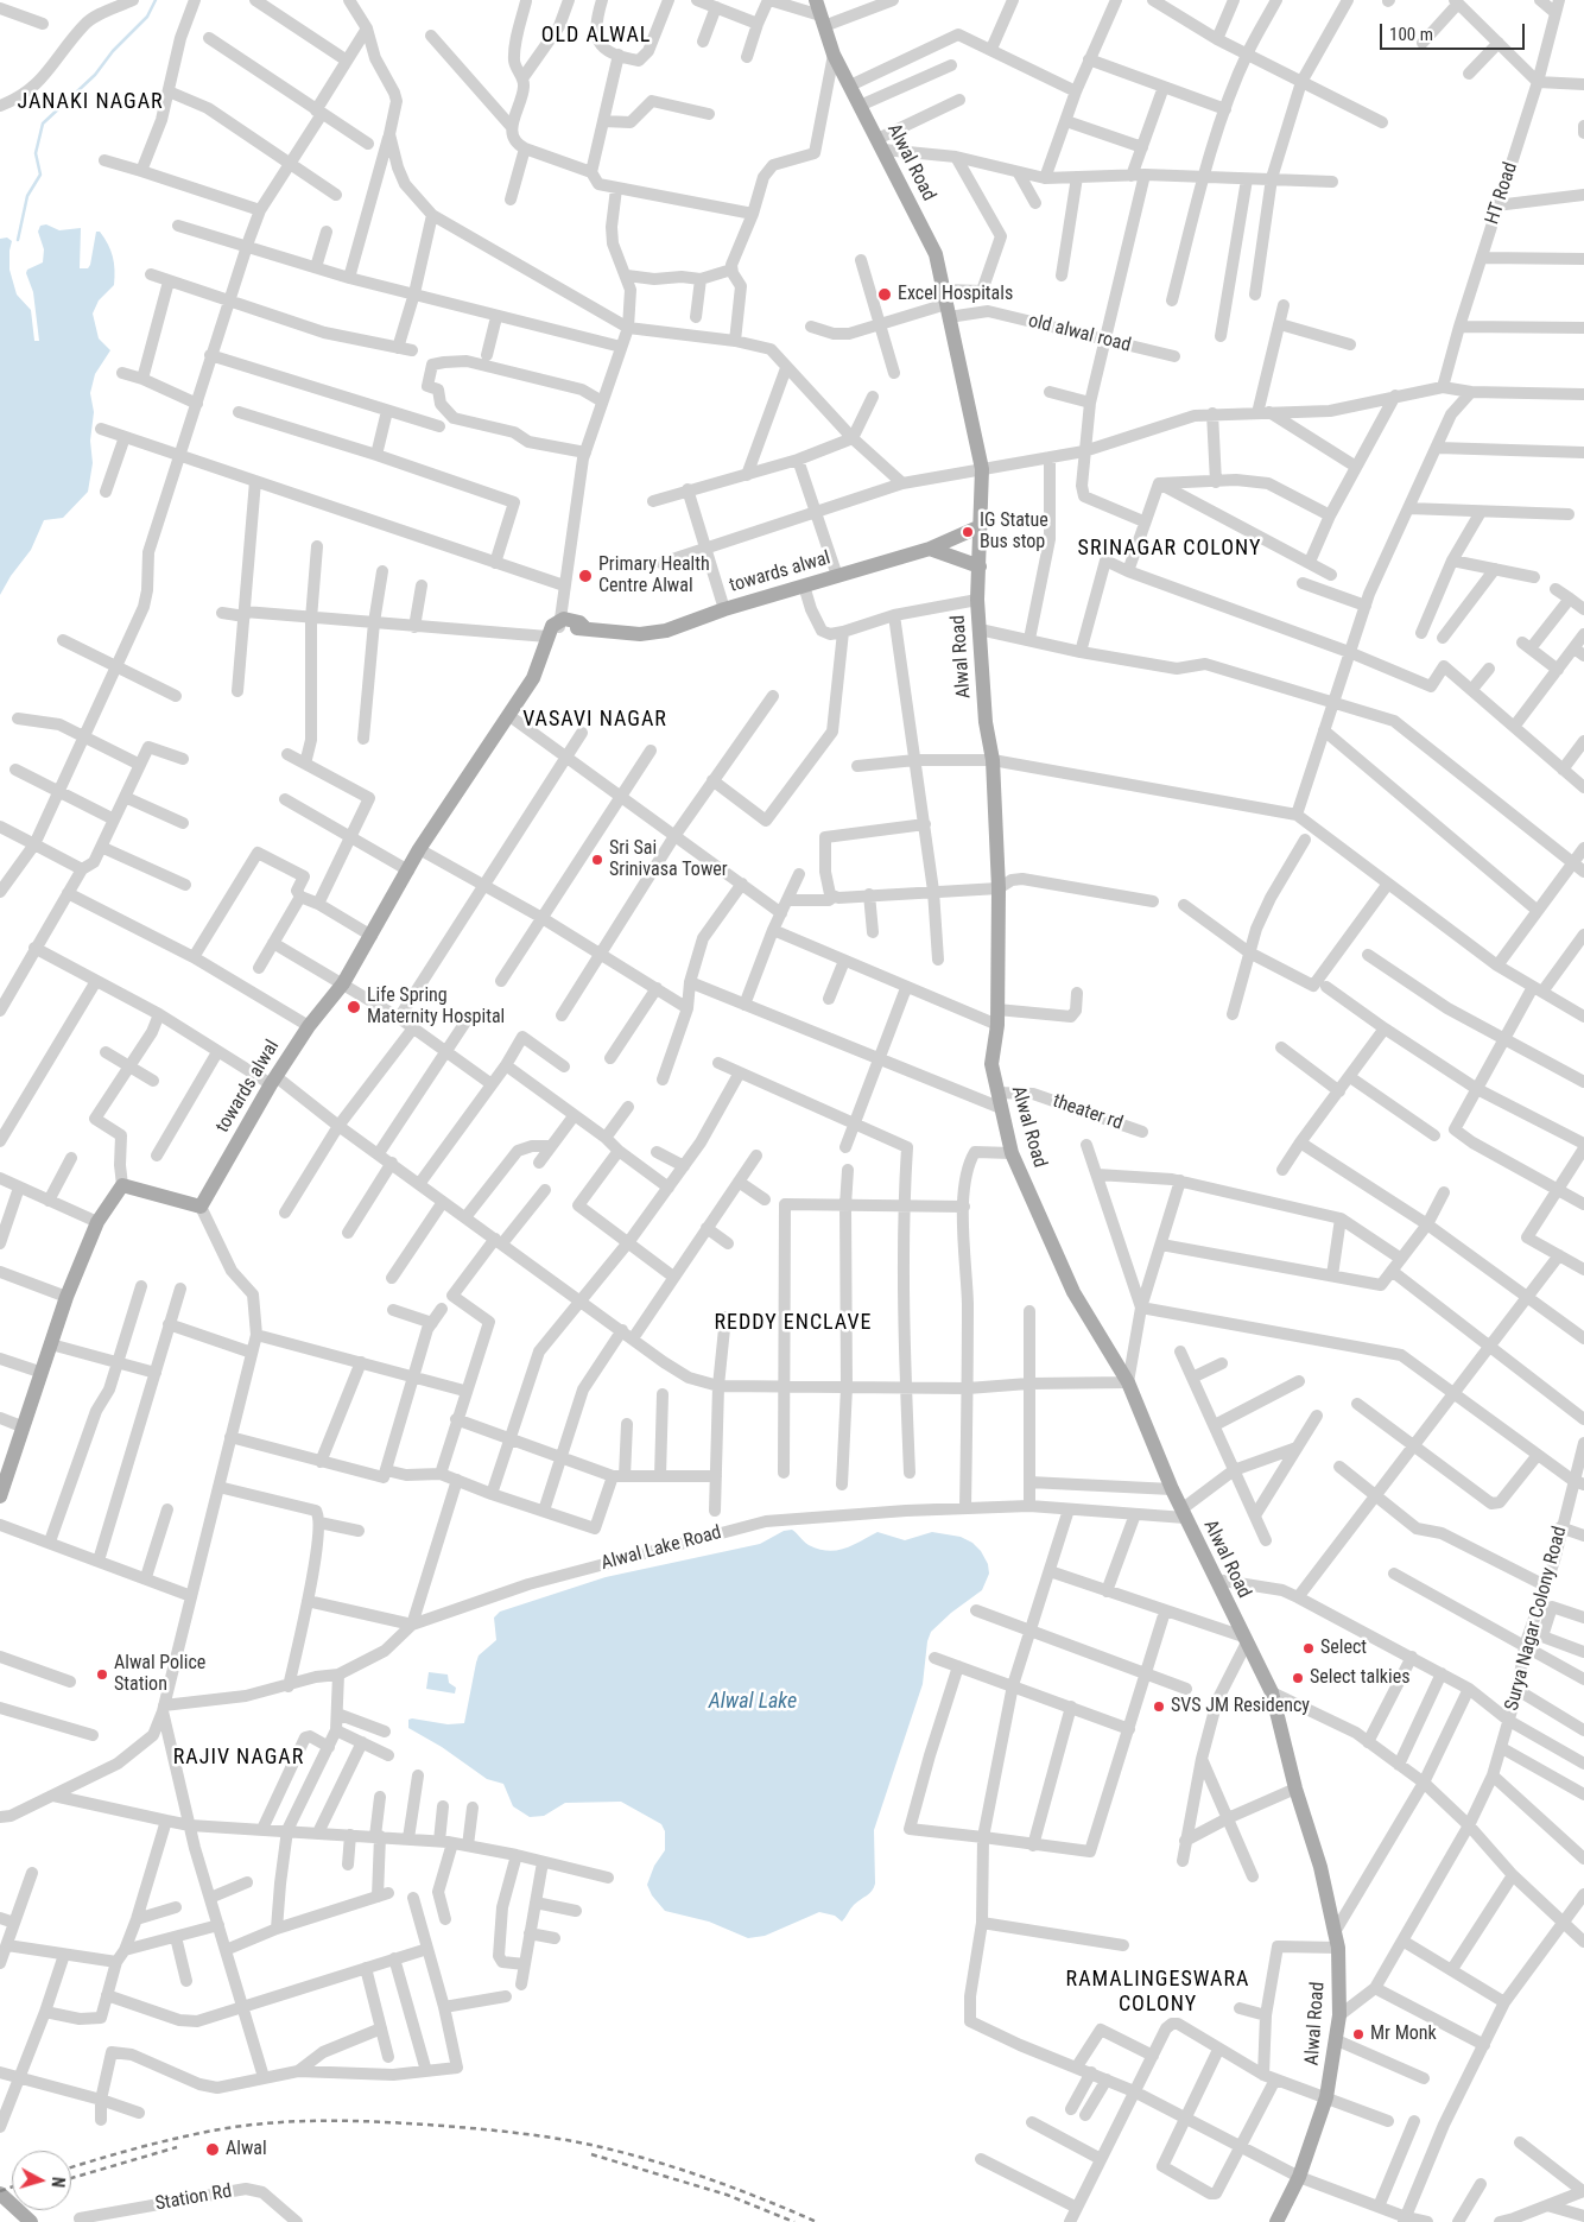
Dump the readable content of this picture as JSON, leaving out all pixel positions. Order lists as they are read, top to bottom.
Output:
{
  "streets": {
    "main road": ["Alwal Road", "towards alwal"],
    "street": [
      "HT Road",
      "old alwal road",
      "theater rd",
      "Alwal Lake Road",
      "Surya Nagar Colony Road",
      "Station Rd"
    ]
  },
  "crossings": [
    ["Alwal Road", "old alwal road"],
    ["Alwal Road", "towards alwal"],
    ["Alwal Road", "theater rd"],
    ["Alwal Road", "Alwal Lake Road"]
  ],
  "districts": [
    "OLD ALWAL",
    "JANAKI NAGAR",
    "SRINAGAR COLONY",
    "VASAVI NAGAR",
    "REDDY ENCLAVE",
    "RAJIV NAGAR",
    "RAMALINGESWARA COLONY"
  ],
  "water": ["Alwal Lake"],
  "places": [
    "Excel Hospitals",
    "IG Statue Bus stop",
    "Primary Health Centre Alwal",
    "Sri Sai Srinivasa Tower",
    "Life Spring Maternity Hospital",
    "Select",
    "Alwal Police Station",
    "Select talkies",
    "SVS JM Residency",
    "Mr Monk",
    "Alwal"
  ],
  "scale_bar": "100 m",
  "north": "right"
}
